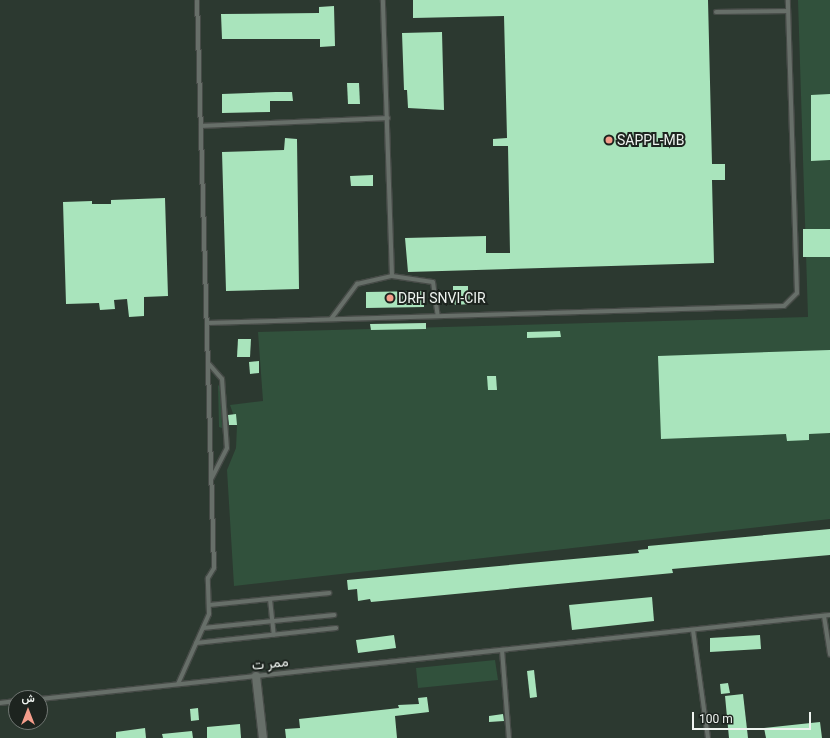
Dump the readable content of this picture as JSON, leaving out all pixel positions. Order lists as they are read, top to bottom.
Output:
{
  "streets": {
    "lane": ["ممر ت"]
  },
  "places": ["SAPPL-MB", "DRH SNVI-CIR"],
  "scale_bar": "100 m",
  "north": "top"
}
